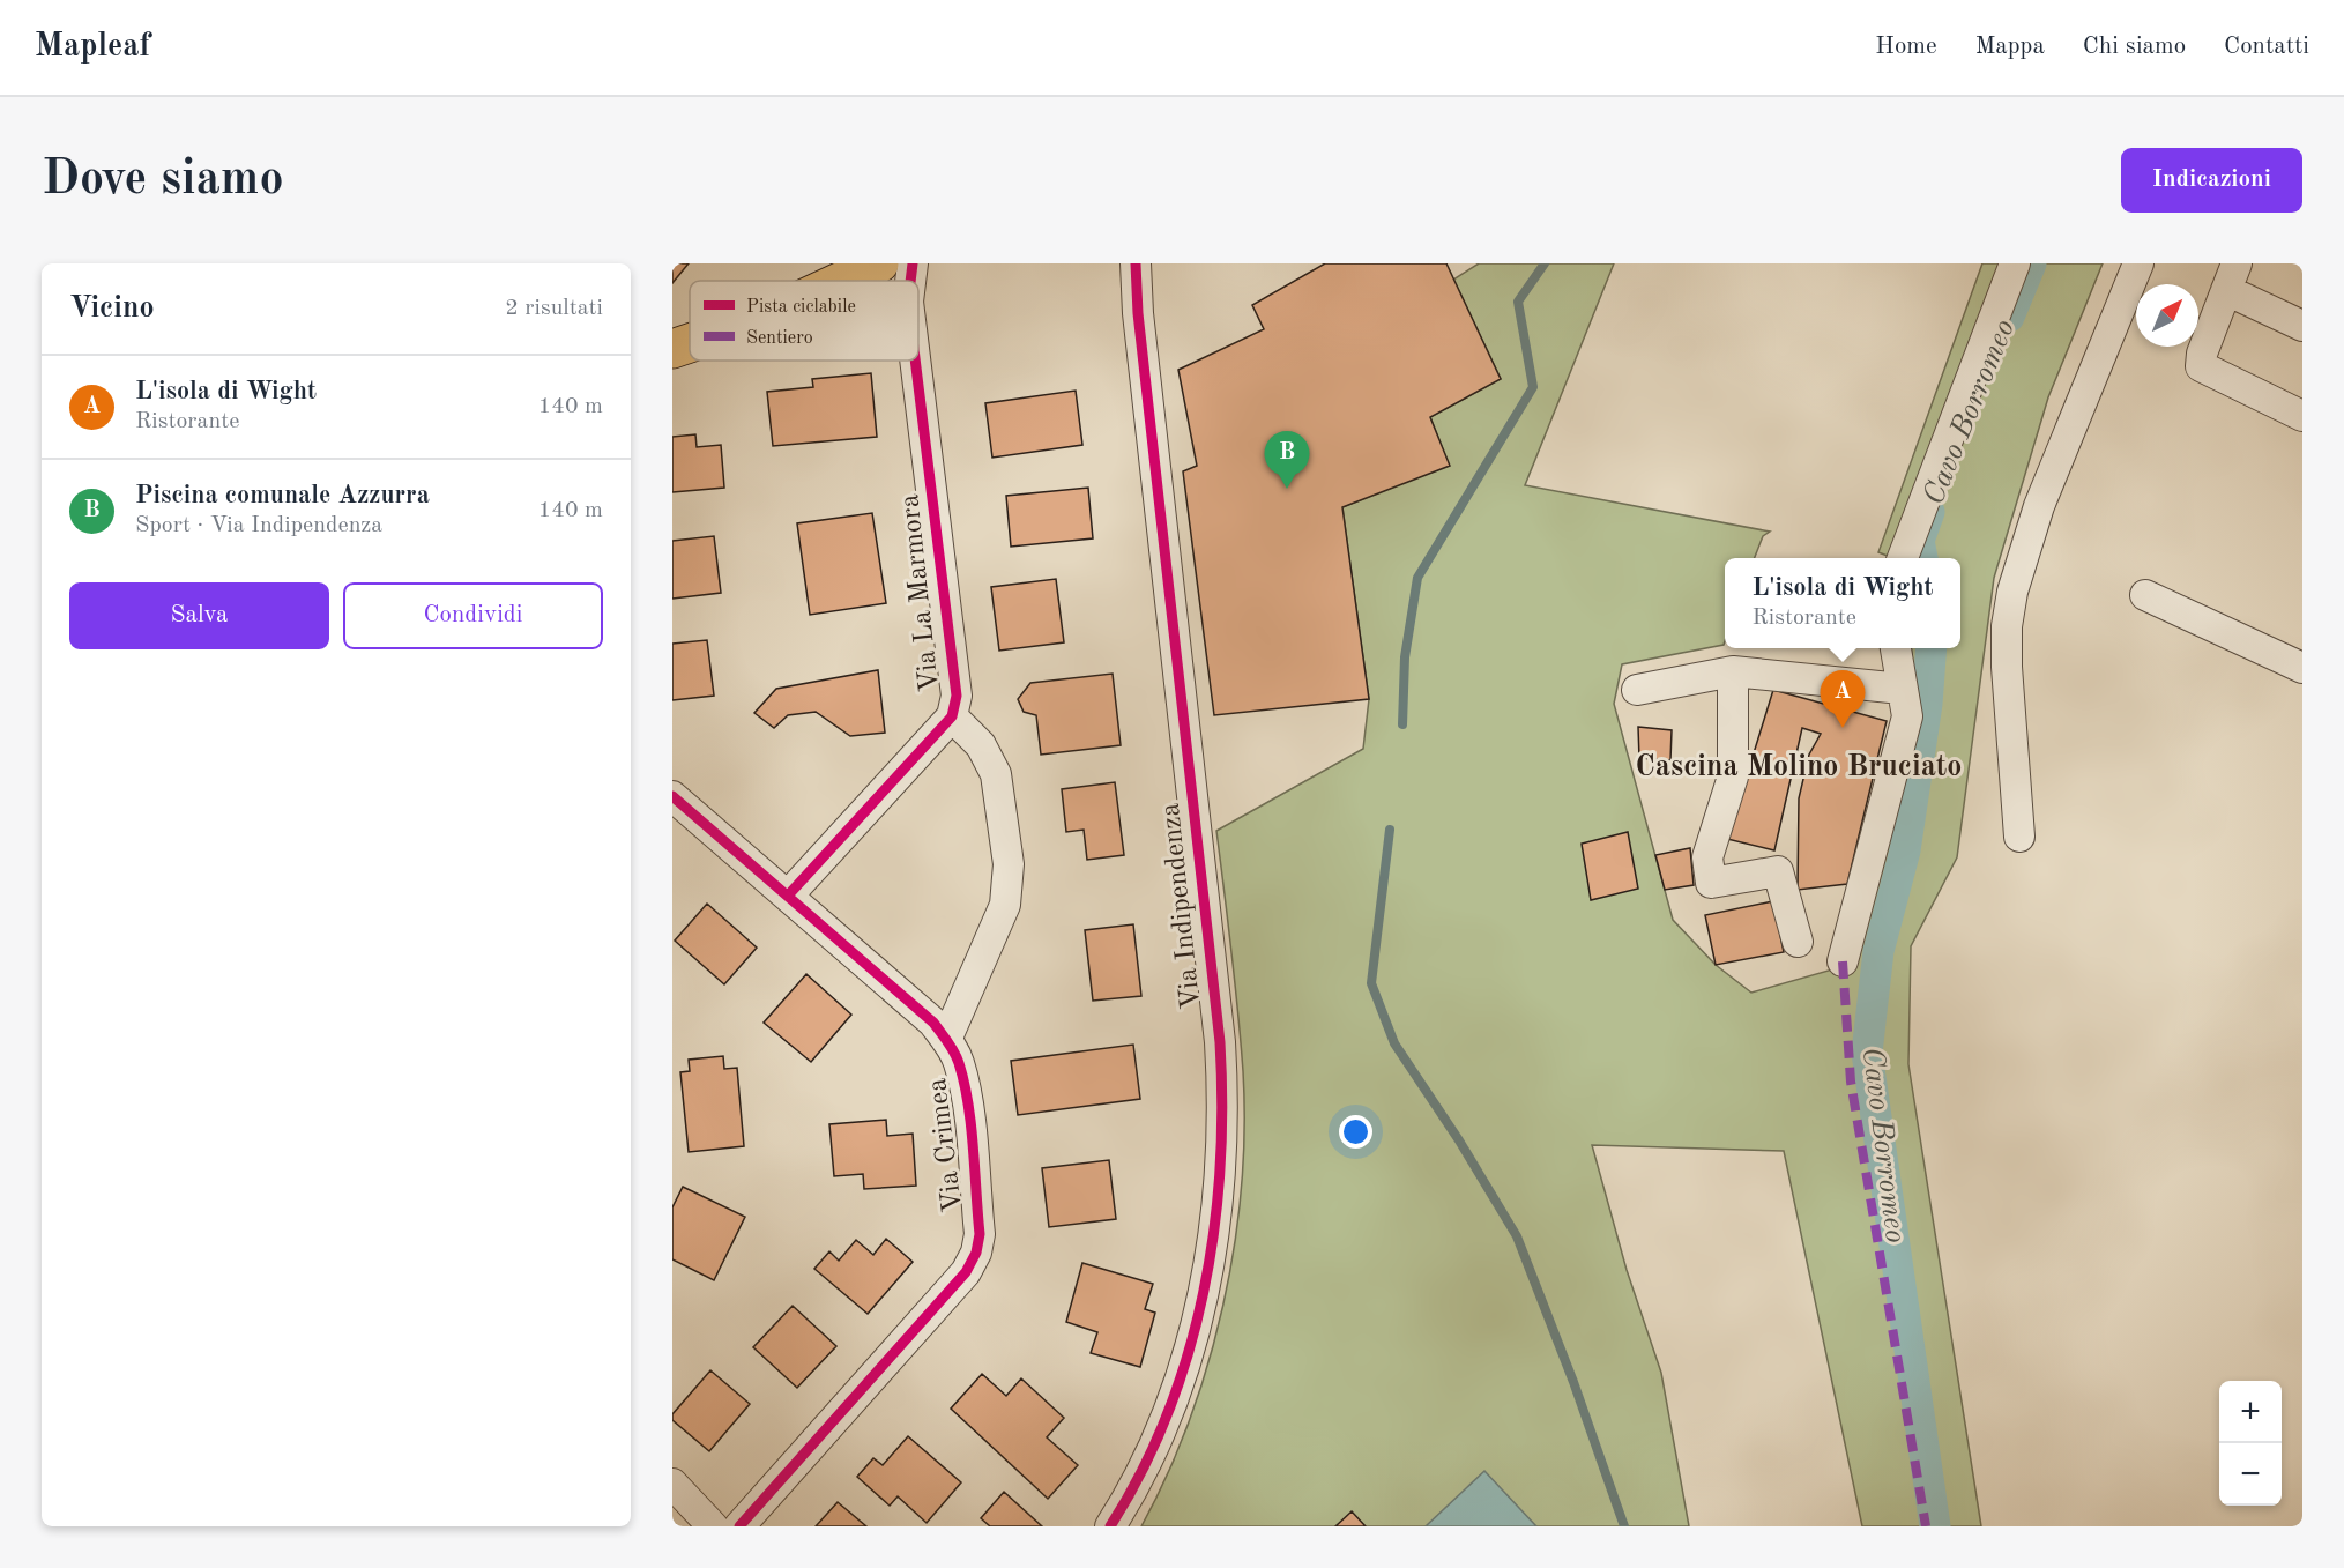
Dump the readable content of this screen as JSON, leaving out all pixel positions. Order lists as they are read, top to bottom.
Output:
{
  "streets": {
    "street": ["Via La Marmora", "Via Indipendenza", "Via Crimea"]
  },
  "crossings": [
    ["Via La Marmora", "Via Crimea"]
  ],
  "districts": ["Cascina Molino Bruciato"],
  "water": ["Cavo Borromeo"],
  "legend": ["Pista ciclabile", "Sentiero"],
  "north": "top right",
  "page": {
    "header": "Mapleaf",
    "nav": [
      "Home",
      "Mappa",
      "Chi siamo",
      "Contatti"
    ],
    "buttons": [
      "Indicazioni",
      ["Salva", "Condividi"]
    ],
    "title": "Dove siamo",
    "heading": ["Vicino", "2 risultati"],
    "list": [
      {
        "mark": "A",
        "name": "L'isola di Wight",
        "note": "Ristorante",
        "value": "140 m"
      },
      {
        "mark": "B",
        "name": "Piscina comunale Azzurra",
        "note": "Sport · Via Indipendenza",
        "value": "140 m"
      }
    ],
    "pins": ["B", "A"],
    "popup": ["L'isola di Wight", "Ristorante"],
    "map_buttons": ["+", "−"]
  }
}
